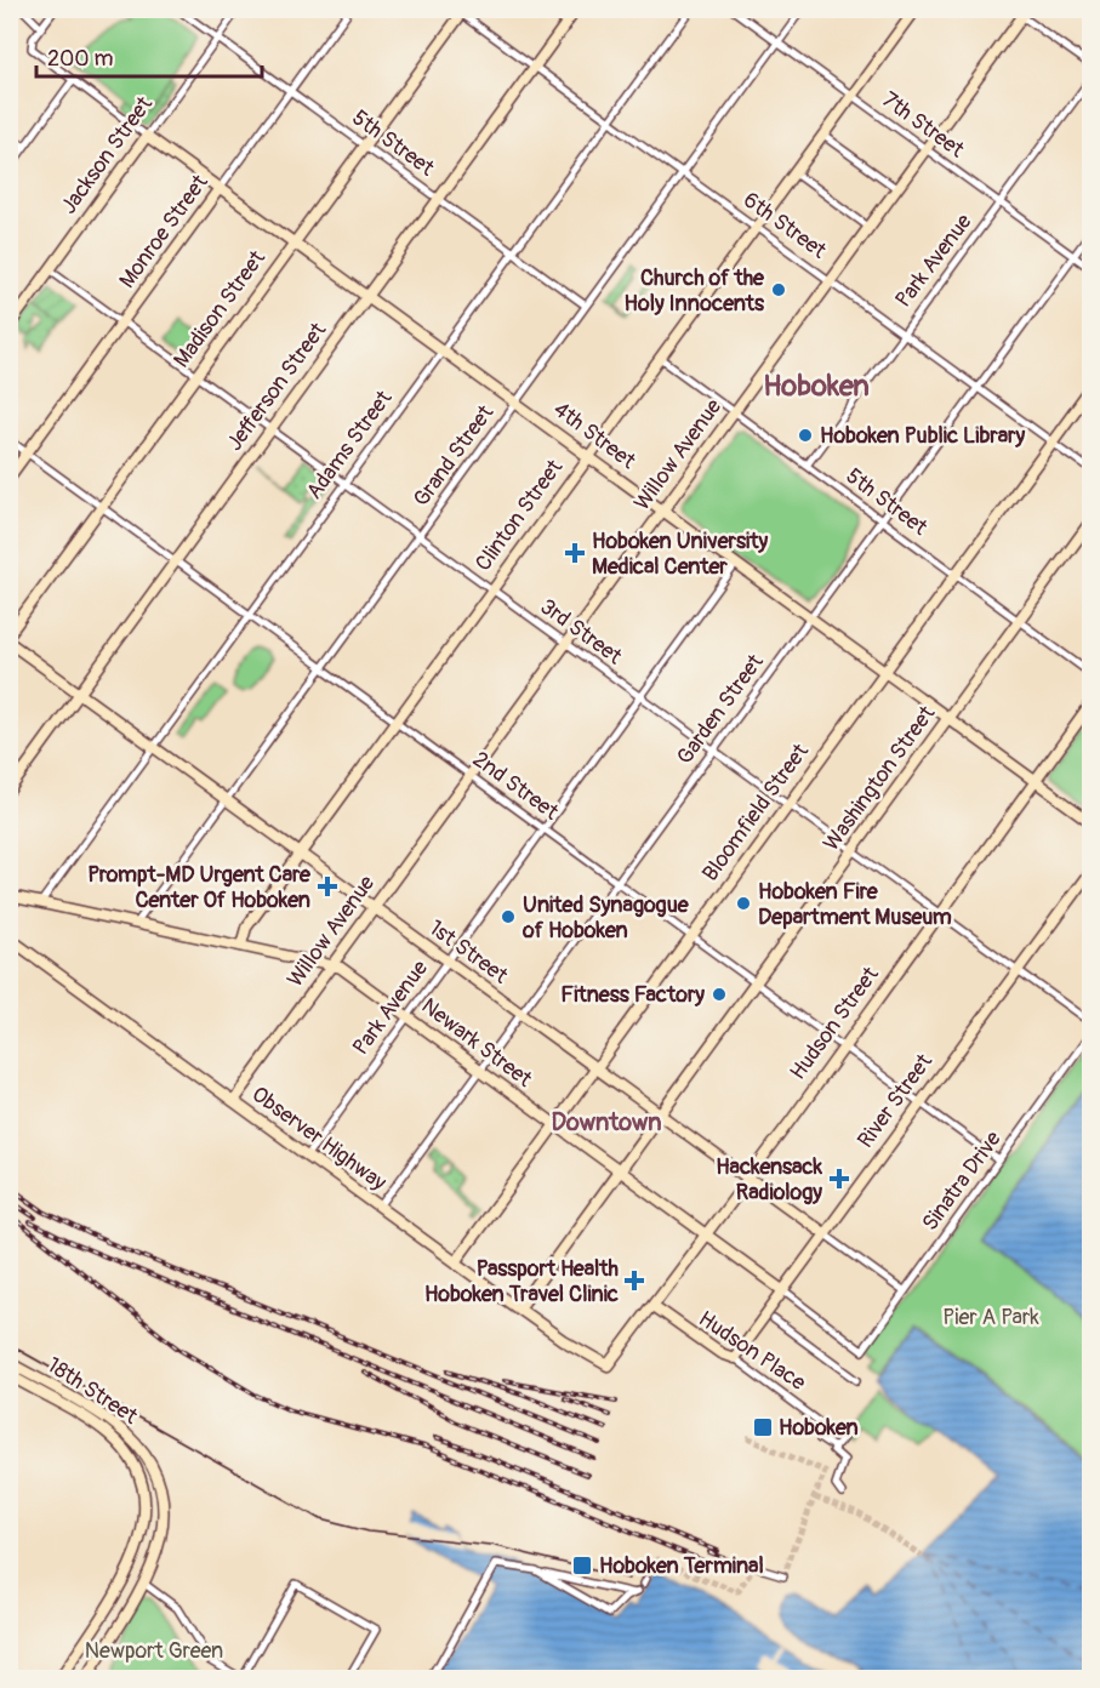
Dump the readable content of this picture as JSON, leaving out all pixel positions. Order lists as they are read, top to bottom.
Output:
{
  "streets": {
    "street": [
      "7th Street",
      "5th Street",
      "Jackson Street",
      "6th Street",
      "Monroe Street",
      "Park Avenue",
      "Madison Street",
      "Jefferson Street",
      "4th Street",
      "Adams Street",
      "Willow Avenue",
      "Grand Street",
      "Clinton Street",
      "3rd Street",
      "Garden Street",
      "Washington Street",
      "2nd Street",
      "Bloomfield Street",
      "1st Street",
      "Hudson Street",
      "Newark Street",
      "River Street",
      "Observer Highway",
      "Sinatra Drive",
      "Hudson Place",
      "18th Street"
    ]
  },
  "crossings": [
    ["7th Street", "Park Avenue"],
    ["7th Street", "Willow Avenue"],
    ["7th Street", "Grand Street"],
    ["7th Street", "Clinton Street"],
    ["7th Street", "Garden Street"],
    ["5th Street", "Jackson Street"],
    ["5th Street", "Monroe Street"],
    ["5th Street", "Park Avenue"],
    ["5th Street", "Madison Street"],
    ["5th Street", "Jefferson Street"],
    ["5th Street", "Adams Street"],
    ["5th Street", "Willow Avenue"],
    ["5th Street", "Grand Street"],
    ["5th Street", "Clinton Street"],
    ["5th Street", "Garden Street"],
    ["5th Street", "Washington Street"],
    ["5th Street", "Bloomfield Street"],
    ["Jackson Street", "4th Street"],
    ["Jackson Street", "3rd Street"],
    ["6th Street", "Park Avenue"],
    ["6th Street", "Madison Street"],
    ["6th Street", "Jefferson Street"],
    ["6th Street", "Adams Street"],
    ["6th Street", "Willow Avenue"],
    ["6th Street", "Grand Street"],
    ["6th Street", "Clinton Street"],
    ["6th Street", "Garden Street"],
    ["6th Street", "Bloomfield Street"],
    ["Monroe Street", "4th Street"],
    ["Monroe Street", "3rd Street"],
    ["Monroe Street", "2nd Street"],
    ["Park Avenue", "4th Street"],
    ["Park Avenue", "3rd Street"],
    ["Park Avenue", "2nd Street"],
    ["Park Avenue", "1st Street"],
    ["Park Avenue", "Newark Street"],
    ["Park Avenue", "Observer Highway"],
    ["Madison Street", "4th Street"],
    ["Madison Street", "3rd Street"],
    ["Madison Street", "2nd Street"],
    ["Jefferson Street", "4th Street"],
    ["Jefferson Street", "3rd Street"],
    ["Jefferson Street", "2nd Street"],
    ["Jefferson Street", "1st Street"],
    ["4th Street", "Adams Street"],
    ["4th Street", "Willow Avenue"],
    ["4th Street", "Grand Street"],
    ["4th Street", "Clinton Street"],
    ["4th Street", "Garden Street"],
    ["4th Street", "Washington Street"],
    ["4th Street", "Bloomfield Street"],
    ["4th Street", "Hudson Street"],
    ["Adams Street", "3rd Street"],
    ["Adams Street", "2nd Street"],
    ["Adams Street", "1st Street"],
    ["Adams Street", "Newark Street"],
    ["Willow Avenue", "3rd Street"],
    ["Willow Avenue", "2nd Street"],
    ["Willow Avenue", "1st Street"],
    ["Willow Avenue", "Newark Street"],
    ["Willow Avenue", "Observer Highway"],
    ["Grand Street", "3rd Street"],
    ["Grand Street", "2nd Street"],
    ["Grand Street", "1st Street"],
    ["Grand Street", "Newark Street"],
    ["Clinton Street", "3rd Street"],
    ["Clinton Street", "2nd Street"],
    ["Clinton Street", "1st Street"],
    ["Clinton Street", "Newark Street"],
    ["3rd Street", "Garden Street"],
    ["3rd Street", "Washington Street"],
    ["3rd Street", "Bloomfield Street"],
    ["3rd Street", "Hudson Street"],
    ["3rd Street", "River Street"],
    ["Garden Street", "2nd Street"],
    ["Garden Street", "1st Street"],
    ["Garden Street", "Newark Street"],
    ["Garden Street", "Observer Highway"],
    ["Washington Street", "2nd Street"],
    ["Washington Street", "1st Street"],
    ["Washington Street", "Newark Street"],
    ["Washington Street", "Observer Highway"],
    ["2nd Street", "Bloomfield Street"],
    ["2nd Street", "Hudson Street"],
    ["2nd Street", "River Street"],
    ["2nd Street", "Sinatra Drive"],
    ["Bloomfield Street", "1st Street"],
    ["Bloomfield Street", "Newark Street"],
    ["Bloomfield Street", "Observer Highway"],
    ["1st Street", "Hudson Street"],
    ["1st Street", "River Street"],
    ["1st Street", "Sinatra Drive"],
    ["Hudson Street", "Newark Street"],
    ["Hudson Street", "Observer Highway"],
    ["Hudson Street", "Hudson Place"],
    ["Newark Street", "River Street"],
    ["Newark Street", "Sinatra Drive"],
    ["River Street", "Hudson Place"]
  ],
  "districts": ["Hoboken", "Downtown"],
  "parks": ["Pier A Park", "Newport Green"],
  "places": {
    "other": [
      "Church of the Holy Innocents",
      "Hoboken Public Library",
      "Hoboken Fire Department Museum",
      "United Synagogue of Hoboken",
      "Fitness Factory"
    ],
    "health": [
      "Hoboken University Medical Center",
      "Prompt-MD Urgent Care Center Of Hoboken",
      "Hackensack Radiology",
      "Passport Health Hoboken Travel Clinic"
    ],
    "transit": ["Hoboken", "Hoboken Terminal"]
  },
  "scale_bar": "200 m"
}
